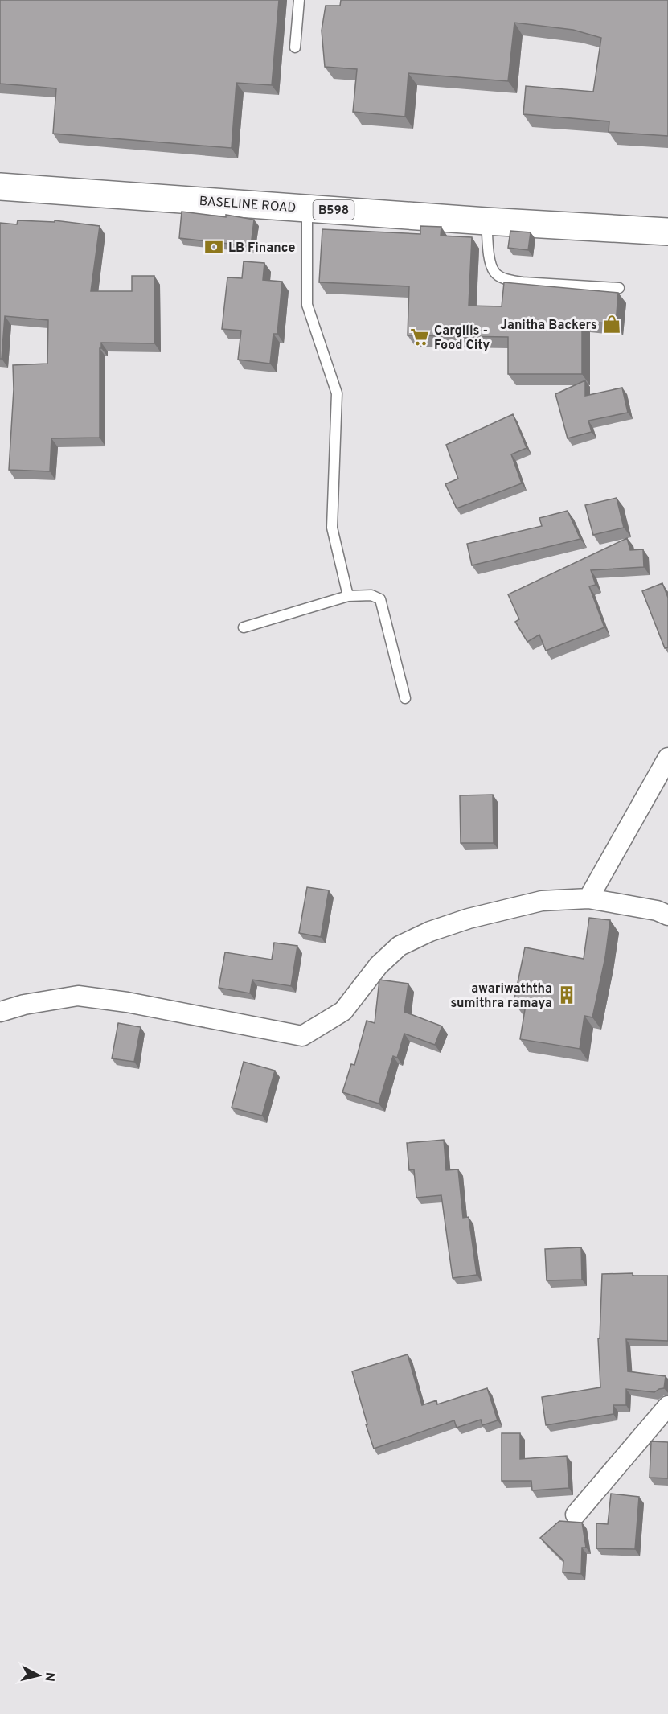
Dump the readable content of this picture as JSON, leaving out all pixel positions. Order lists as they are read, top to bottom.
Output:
{
  "streets": {
    "main road": ["BASELINE ROAD", "B598"]
  },
  "places": {
    "bank": ["LB Finance"],
    "shop": ["Janitha Backers"],
    "supermarket": ["Cargills - Food City"],
    "building": ["awariwaththa sumithra ramaya"]
  },
  "north": "right"
}
